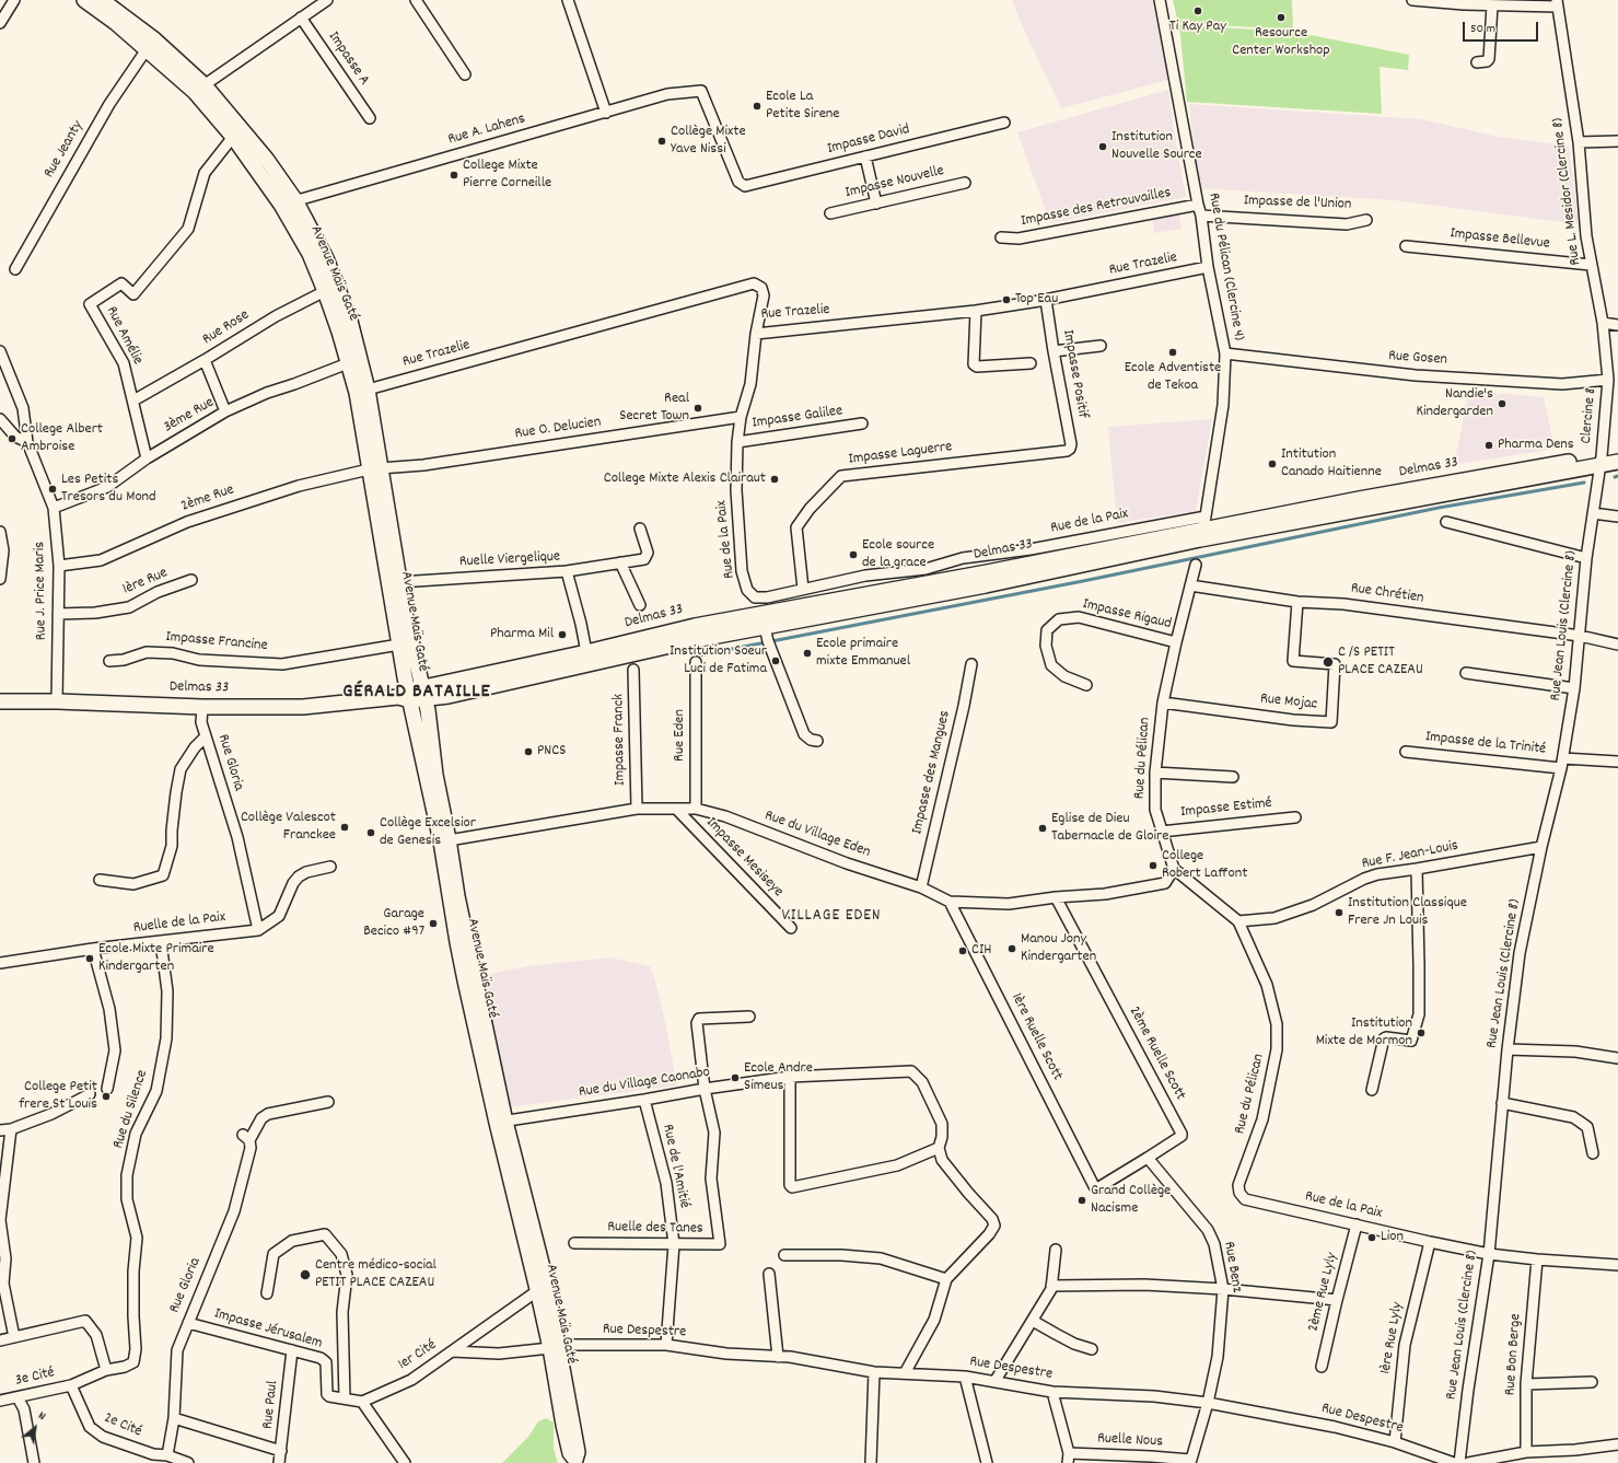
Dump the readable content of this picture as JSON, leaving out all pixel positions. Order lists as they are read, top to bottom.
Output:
{
  "streets": {
    "main road": ["Avenue Maïs Gaté", "Delmas 33"],
    "street": [
      "Impasse A",
      "Rue A. Lahens",
      "Impasse David",
      "Rue Jeanty",
      "Impasse Nouvelle",
      "Rue L. Mesidor (Clercine 8)",
      "Impasse de l'Union",
      "Impasse des Retrouvailles",
      "Impasse Bellevue",
      "Rue Trazelie",
      "Rue du Pélican (Clercine 4)",
      "Rue Rose",
      "Rue Amélie",
      "Rue Gosen",
      "Impasse Positif",
      "3ème Rue",
      "Clercine 8",
      "Impasse Galilee",
      "Rue O. Delucien",
      "Impasse Laguerre",
      "2ème Rue",
      "Rue de la Paix",
      "Ruelle Viergelique",
      "1ère Rue",
      "Rue J. Price Maris",
      "Rue Chrétien",
      "Impasse Rigaud",
      "Rue Jean Louis (Clercine 8)",
      "Impasse Francine",
      "Rue Mojac",
      "Rue Eden",
      "Impasse Franck",
      "Impasse de la Trinité",
      "Rue du Pélican",
      "Rue Gloria",
      "Impasse des Mangues",
      "Impasse Estimé",
      "Rue du Village Eden",
      "Rue F. Jean-Louis",
      "Impasse Mesiseye",
      "Ruelle de la Paix",
      "1ère Ruelle Scott",
      "2ème Ruelle Scott",
      "Rue du Village Caonabo",
      "Rue du Silence",
      "Rue de l'Amitié",
      "Ruelle des Tanes",
      "Rue Benz",
      "2ème Rue Lyly",
      "Impasse Jérusalem",
      "Rue Despestre",
      "1ère Rue Lyly",
      "Rue Bon Berge",
      "1er Cité",
      "3e Cité",
      "Rue Paul",
      "2e Cité",
      "Ruelle Nous"
    ]
  },
  "crossings": [
    ["Rue A. Lahens", "Impasse David"],
    ["Rue A. Lahens", "Avenue Maïs Gaté"],
    ["Rue Jeanty", "Avenue Maïs Gaté"],
    ["Rue L. Mesidor (Clercine 8)", "Impasse Bellevue"],
    ["Rue L. Mesidor (Clercine 8)", "Rue Gosen"],
    ["Rue L. Mesidor (Clercine 8)", "Clercine 8"],
    ["Impasse de l'Union", "Rue du Pélican (Clercine 4)"],
    ["Impasse des Retrouvailles", "Rue du Pélican (Clercine 4)"],
    ["Rue Trazelie", "Rue du Pélican (Clercine 4)"],
    ["Rue Trazelie", "Avenue Maïs Gaté"],
    ["Rue Trazelie", "Impasse Positif"],
    ["Rue Trazelie", "Rue de la Paix"],
    ["Rue du Pélican (Clercine 4)", "Rue Gosen"],
    ["Rue du Pélican (Clercine 4)", "Delmas 33"],
    ["Rue du Pélican (Clercine 4)", "Rue de la Paix"],
    ["Avenue Maïs Gaté", "Rue Rose"],
    ["Avenue Maïs Gaté", "Rue Amélie"],
    ["Avenue Maïs Gaté", "3ème Rue"],
    ["Avenue Maïs Gaté", "Rue O. Delucien"],
    ["Avenue Maïs Gaté", "Delmas 33"],
    ["Avenue Maïs Gaté", "2ème Rue"],
    ["Avenue Maïs Gaté", "Ruelle Viergelique"],
    ["Avenue Maïs Gaté", "Impasse Francine"],
    ["Avenue Maïs Gaté", "Rue du Village Eden"],
    ["Avenue Maïs Gaté", "Rue du Village Caonabo"],
    ["Avenue Maïs Gaté", "Rue Despestre"],
    ["Avenue Maïs Gaté", "1er Cité"],
    ["Rue Rose", "Rue Amélie"],
    ["Rue Amélie", "3ème Rue"],
    ["Rue Gosen", "Clercine 8"],
    ["Impasse Positif", "Impasse Laguerre"],
    ["3ème Rue", "Rue J. Price Maris"],
    ["Clercine 8", "Delmas 33"],
    ["Clercine 8", "Rue Jean Louis (Clercine 8)"],
    ["Impasse Galilee", "Rue de la Paix"],
    ["Rue O. Delucien", "2ème Rue"],
    ["Rue O. Delucien", "Rue de la Paix"],
    ["Impasse Laguerre", "Rue de la Paix"],
    ["Delmas 33", "Rue de la Paix"],
    ["Delmas 33", "Ruelle Viergelique"],
    ["Delmas 33", "Rue J. Price Maris"],
    ["Delmas 33", "Rue Jean Louis (Clercine 8)"],
    ["Delmas 33", "Rue Gloria"],
    ["2ème Rue", "Rue J. Price Maris"],
    ["Rue de la Paix", "Rue Jean Louis (Clercine 8)"],
    ["Rue de la Paix", "Rue du Pélican"],
    ["Rue de la Paix", "2ème Rue Lyly"],
    ["Rue de la Paix", "1ère Rue Lyly"],
    ["Rue de la Paix", "Rue Bon Berge"],
    ["1ère Rue", "Rue J. Price Maris"],
    ["Rue Chrétien", "Rue Jean Louis (Clercine 8)"],
    ["Rue Chrétien", "Rue Mojac"],
    ["Rue Chrétien", "Rue du Pélican"],
    ["Impasse Rigaud", "Rue du Pélican"],
    ["Rue Jean Louis (Clercine 8)", "Impasse de la Trinité"],
    ["Rue Jean Louis (Clercine 8)", "Rue F. Jean-Louis"],
    ["Rue Mojac", "Rue du Pélican"],
    ["Rue Eden", "Rue du Village Eden"],
    ["Impasse Franck", "Rue du Village Eden"],
    ["Rue du Pélican", "Impasse Estimé"],
    ["Rue du Pélican", "Rue du Village Eden"],
    ["Rue du Pélican", "Rue F. Jean-Louis"],
    ["Rue Gloria", "Ruelle de la Paix"],
    ["Rue Gloria", "Impasse Jérusalem"],
    ["Rue Gloria", "2e Cité"],
    ["Impasse des Mangues", "Rue du Village Eden"],
    ["Rue du Village Eden", "Impasse Mesiseye"],
    ["Rue du Village Eden", "1ère Ruelle Scott"],
    ["Rue du Village Eden", "2ème Ruelle Scott"],
    ["Ruelle de la Paix", "Rue du Silence"],
    ["1ère Ruelle Scott", "2ème Ruelle Scott"],
    ["2ème Ruelle Scott", "Rue Benz"],
    ["Rue du Village Caonabo", "Rue de l'Amitié"],
    ["Rue du Village Caonabo", "Ruelle des Tanes"],
    ["Rue du Silence", "3e Cité"],
    ["Rue de l'Amitié", "Ruelle des Tanes"],
    ["Rue de l'Amitié", "Rue Despestre"],
    ["Rue Benz", "Rue Despestre"],
    ["Rue Benz", "Ruelle Nous"],
    ["Impasse Jérusalem", "1er Cité"],
    ["Impasse Jérusalem", "Rue Paul"],
    ["Rue Despestre", "1ère Rue Lyly"],
    ["Rue Despestre", "1er Cité"],
    ["3e Cité", "2e Cité"]
  ],
  "districts": ["GÉRALD BATAILLE", "VILLAGE EDEN"],
  "places": [
    "Ti Kay Pay",
    "Resource Center Workshop",
    "Ecole La Petite Sirene",
    "Collège Mixte Yave Nissi",
    "Institution Nouvelle Source",
    "College Mixte Pierre Corneille",
    "Top Eau",
    "Ecole Adventiste de Tekoa",
    "Nandie's Kindergarden",
    "Real Secret Town",
    "College Albert Ambroise",
    "Pharma Dens",
    "Intitution Canado Haitienne",
    "College Mixte Alexis Clairaut",
    "Les Petits Tresors du Mond",
    "Ecole source de la grace",
    "Pharma Mil",
    "Ecole primaire mixte Emmanuel",
    "Institution Soeur Luci de Fatima",
    "C /S PETIT PLACE CAZEAU",
    "PNCS",
    "Collège Valescot Franckee",
    "Eglise de Dieu Tabernacle de Gloire",
    "Collège Excelsior de Genesis",
    "College Robert Laffont",
    "Institution Classique Frere Jn Louis",
    "Garage Becico #97",
    "Manou Jony Kindergarten",
    "CIH",
    "Ecole Mixte Primaire Kindergarten",
    "Institution Mixte de Mormon",
    "Ecole Andre Simeus",
    "College Petit frere St Louis",
    "Grand Collège Nacisme",
    "Lion",
    "Centre médico-social PETIT PLACE CAZEAU"
  ],
  "scale_bar": "50 m",
  "north": "top right"
}
